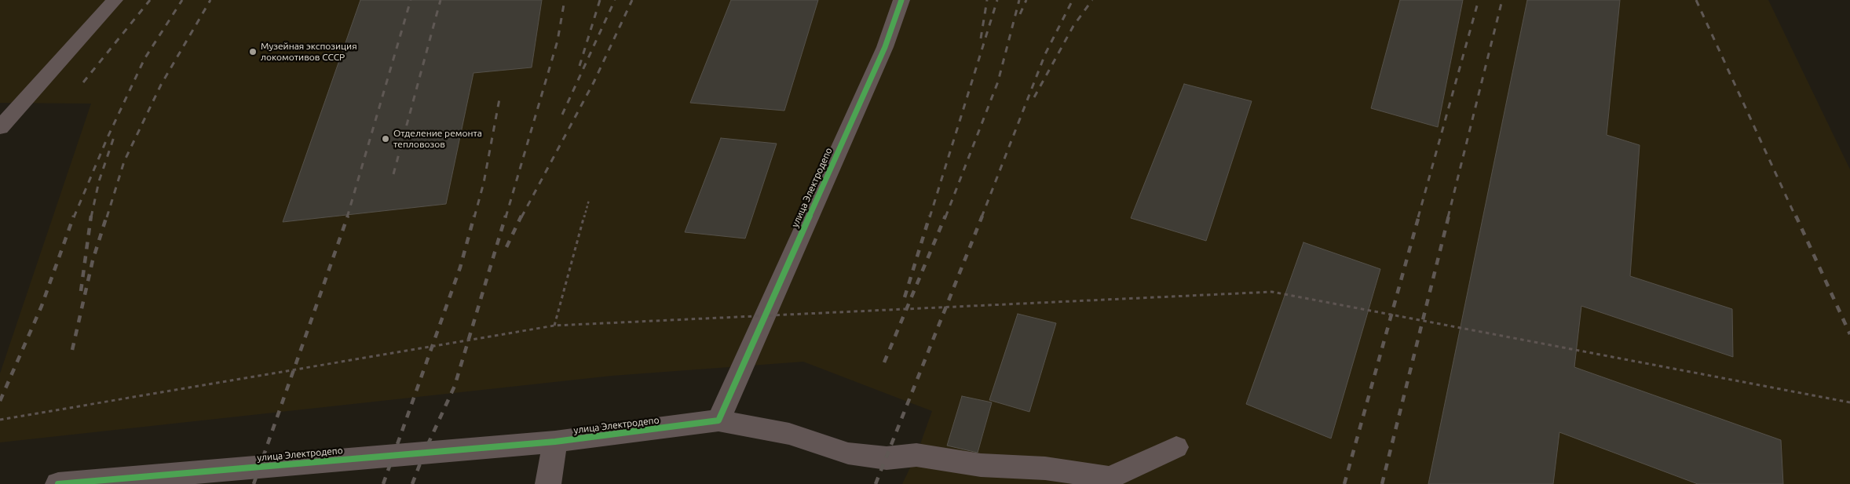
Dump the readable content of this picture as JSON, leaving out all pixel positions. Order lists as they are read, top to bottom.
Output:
{
  "streets": {
    "street": ["улица Электродепо"]
  },
  "places": ["Музейная экспозиция локомотивов СССР", "Отделение ремонта тепловозов"]
}
